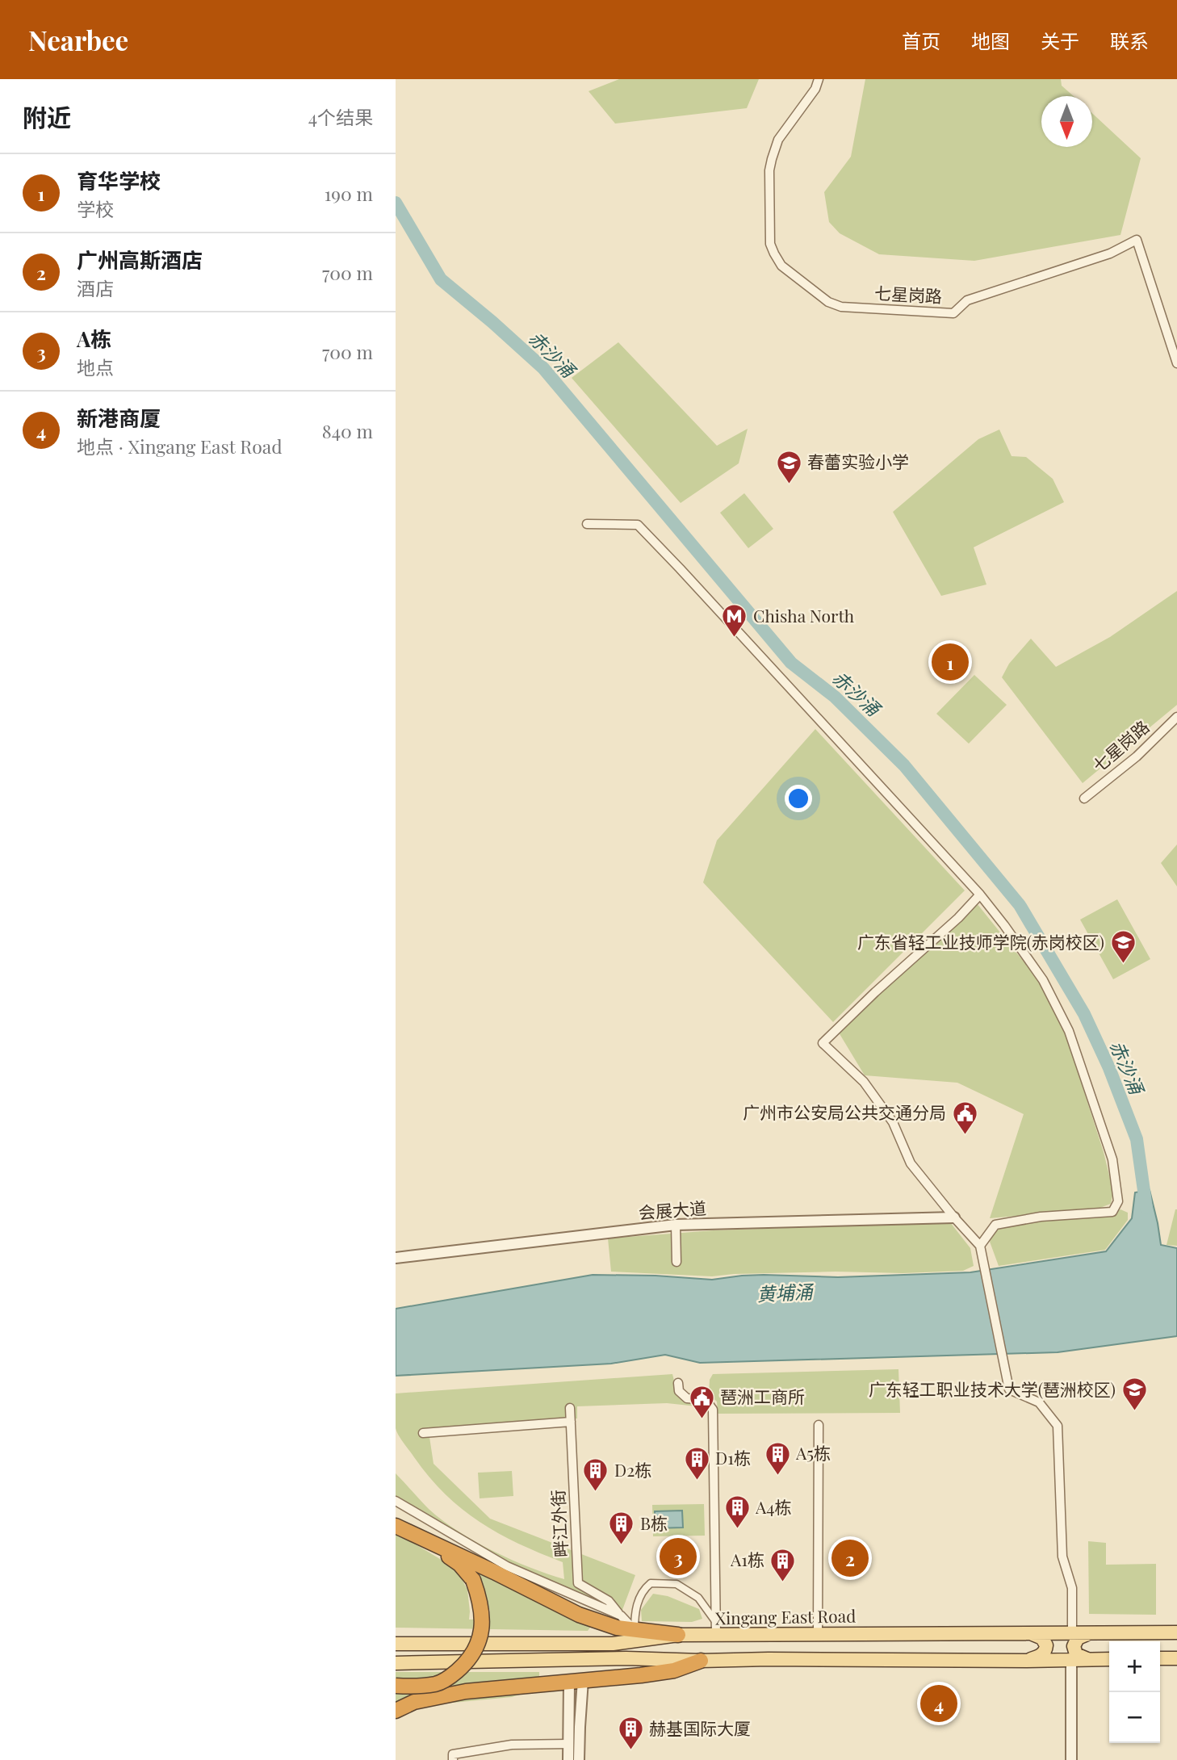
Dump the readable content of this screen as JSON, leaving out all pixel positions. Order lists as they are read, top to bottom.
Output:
{
  "streets": {
    "main road": ["Xingang East Road"],
    "street": ["七星岗路", "会展大道", "畔江外街"]
  },
  "water": ["赤沙涌", "黄埔涌"],
  "places": {
    "school or university": ["春蕾实验小学", "广东省轻工业技师学院(赤岗校区)", "广东轻工职业技术大学(琶洲校区)"],
    "metro station": ["Chisha North"],
    "public building": ["广州市公安局公共交通分局", "琶洲工商所"],
    "building": [
      "A5栋",
      "D1栋",
      "D2栋",
      "A4栋",
      "B栋",
      "A1栋",
      "赫基国际大厦"
    ]
  },
  "north": "bottom",
  "page": {
    "header": "Nearbee",
    "nav": [
      "首页",
      "地图",
      "关于",
      "联系"
    ],
    "heading": ["附近", "4个结果"],
    "list": [
      {
        "mark": "1",
        "name": "育华学校",
        "note": "学校",
        "value": "190 m"
      },
      {
        "mark": "2",
        "name": "广州高斯酒店",
        "note": "酒店",
        "value": "700 m"
      },
      {
        "mark": "3",
        "name": "A栋",
        "note": "地点",
        "value": "700 m"
      },
      {
        "mark": "4",
        "name": "新港商厦",
        "note": "地点 · Xingang East Road",
        "value": "840 m"
      }
    ],
    "pins": [
      "1",
      "3",
      "2",
      "4"
    ],
    "map_buttons": ["+", "−"]
  }
}
